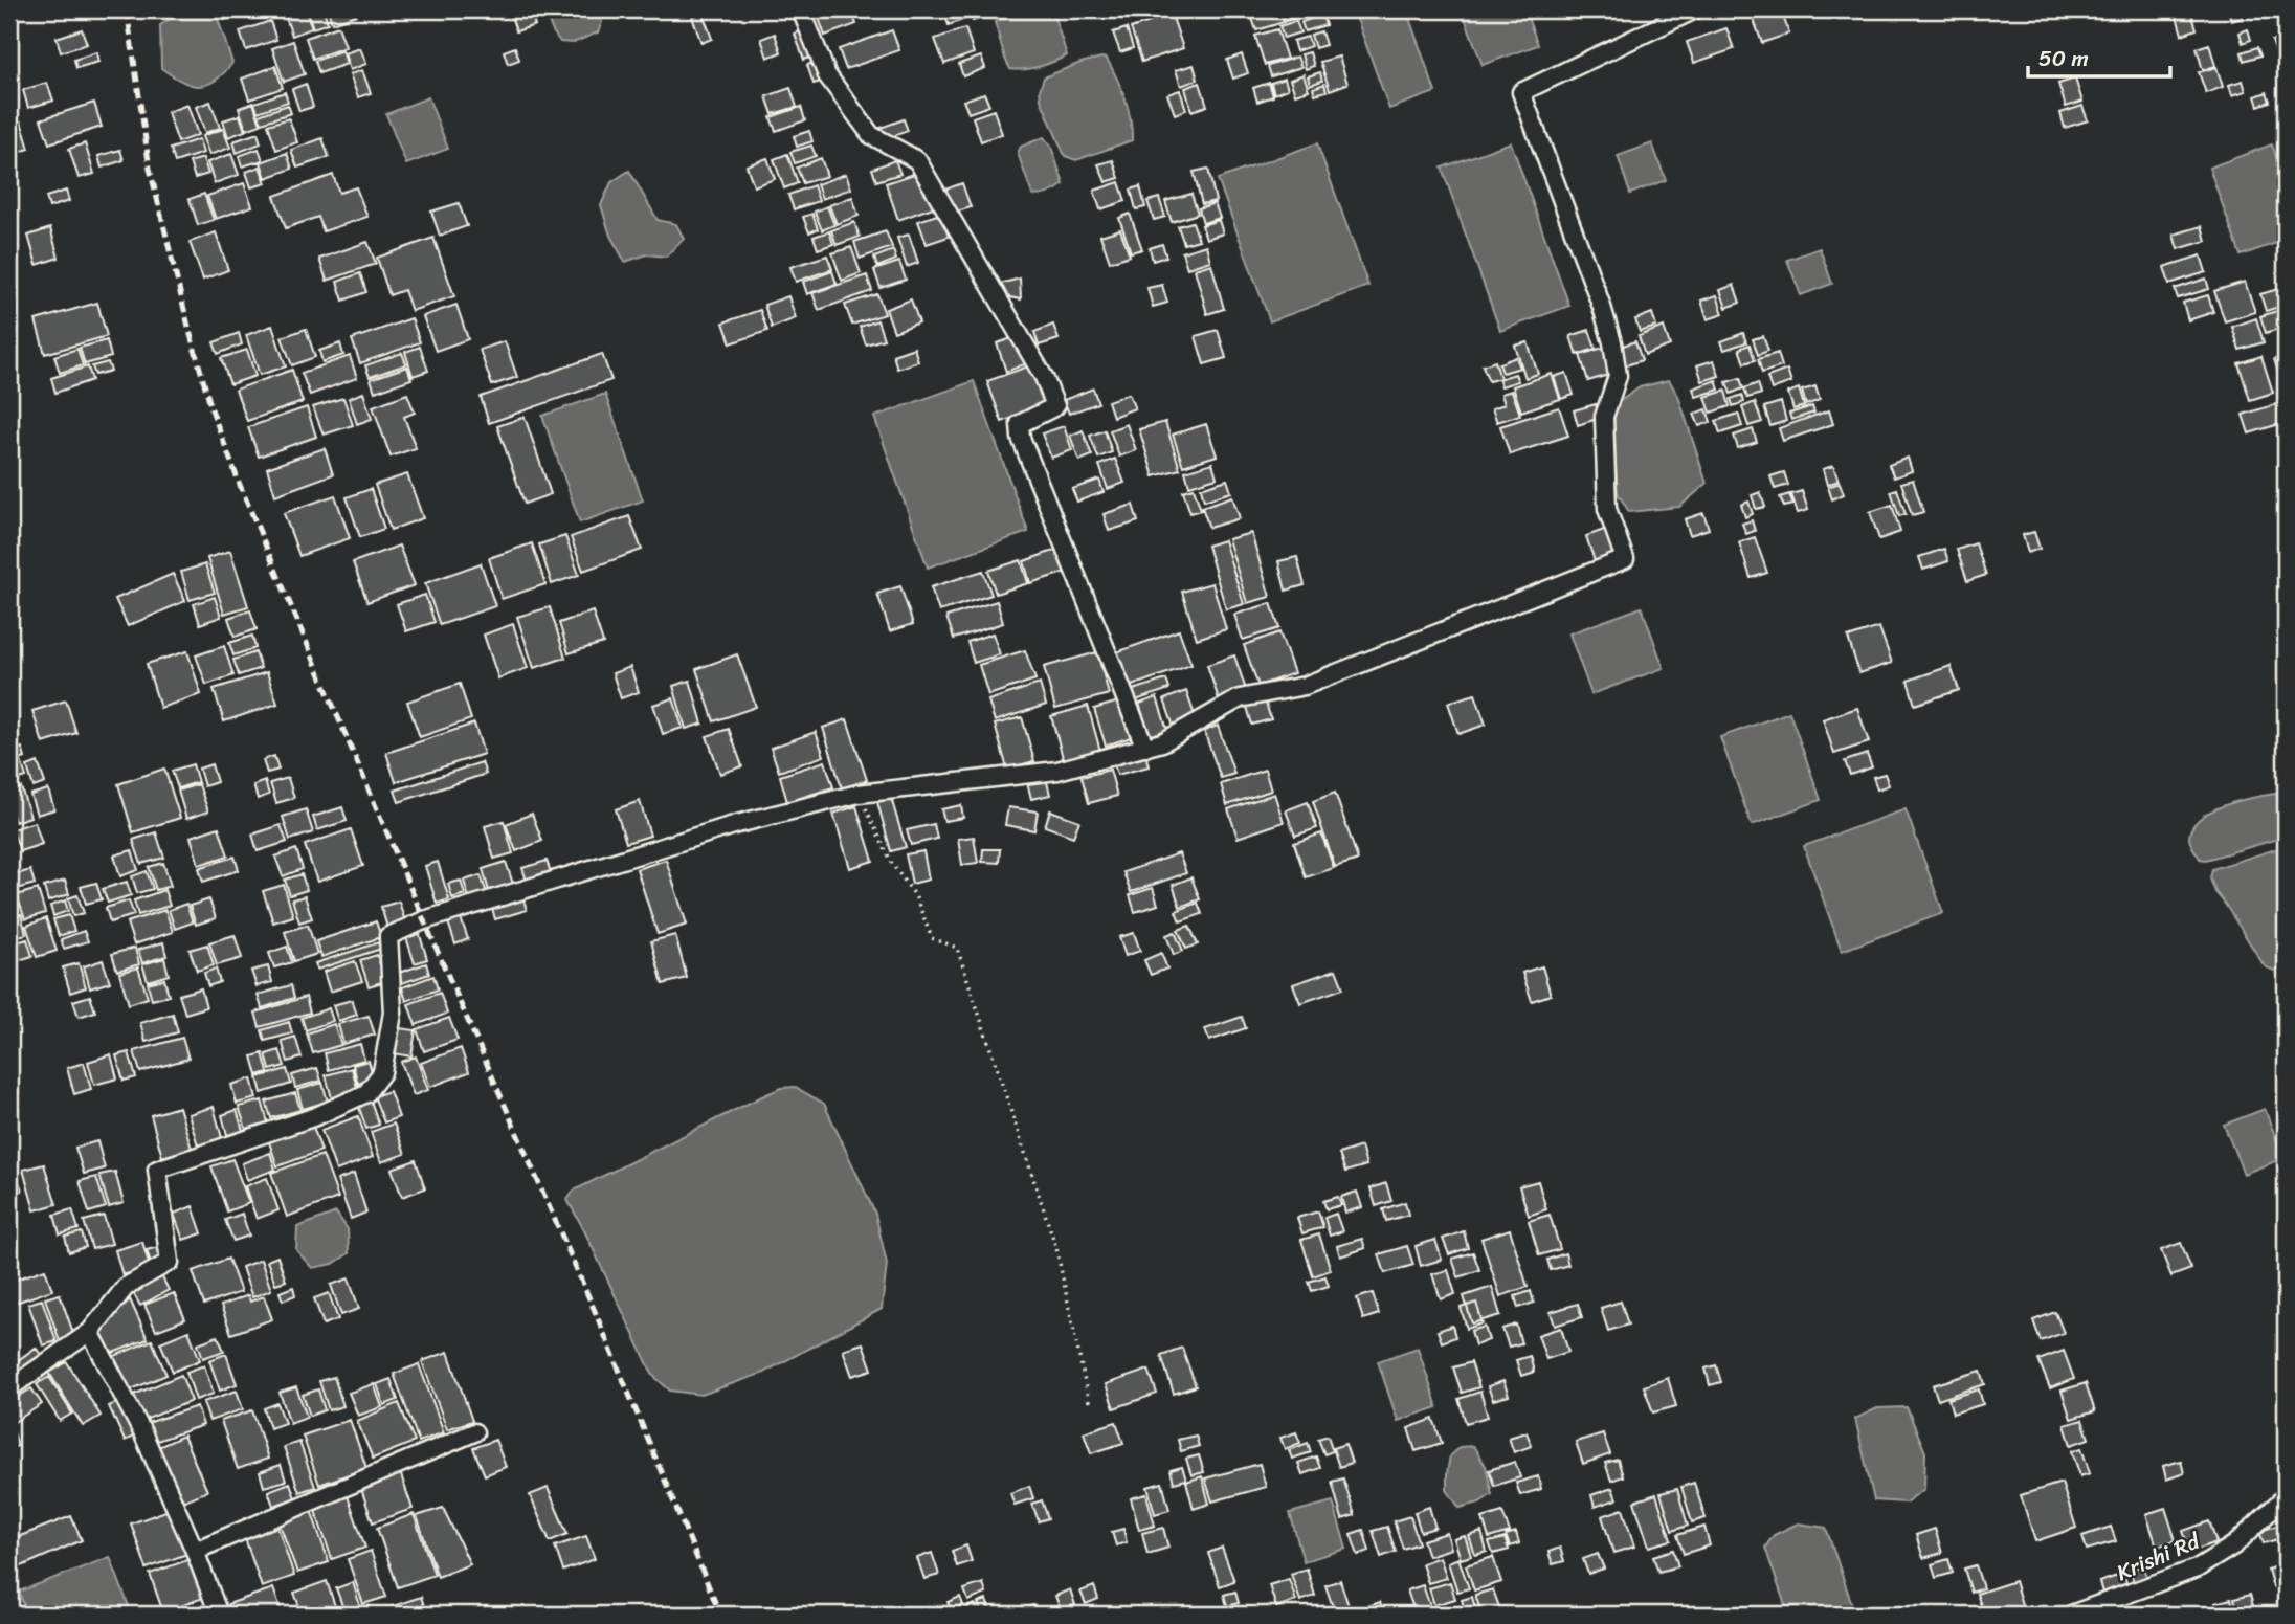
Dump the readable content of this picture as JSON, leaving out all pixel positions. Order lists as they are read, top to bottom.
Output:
{
  "streets": {
    "street": ["Krishi Rd"]
  },
  "scale_bar": "50 m"
}
